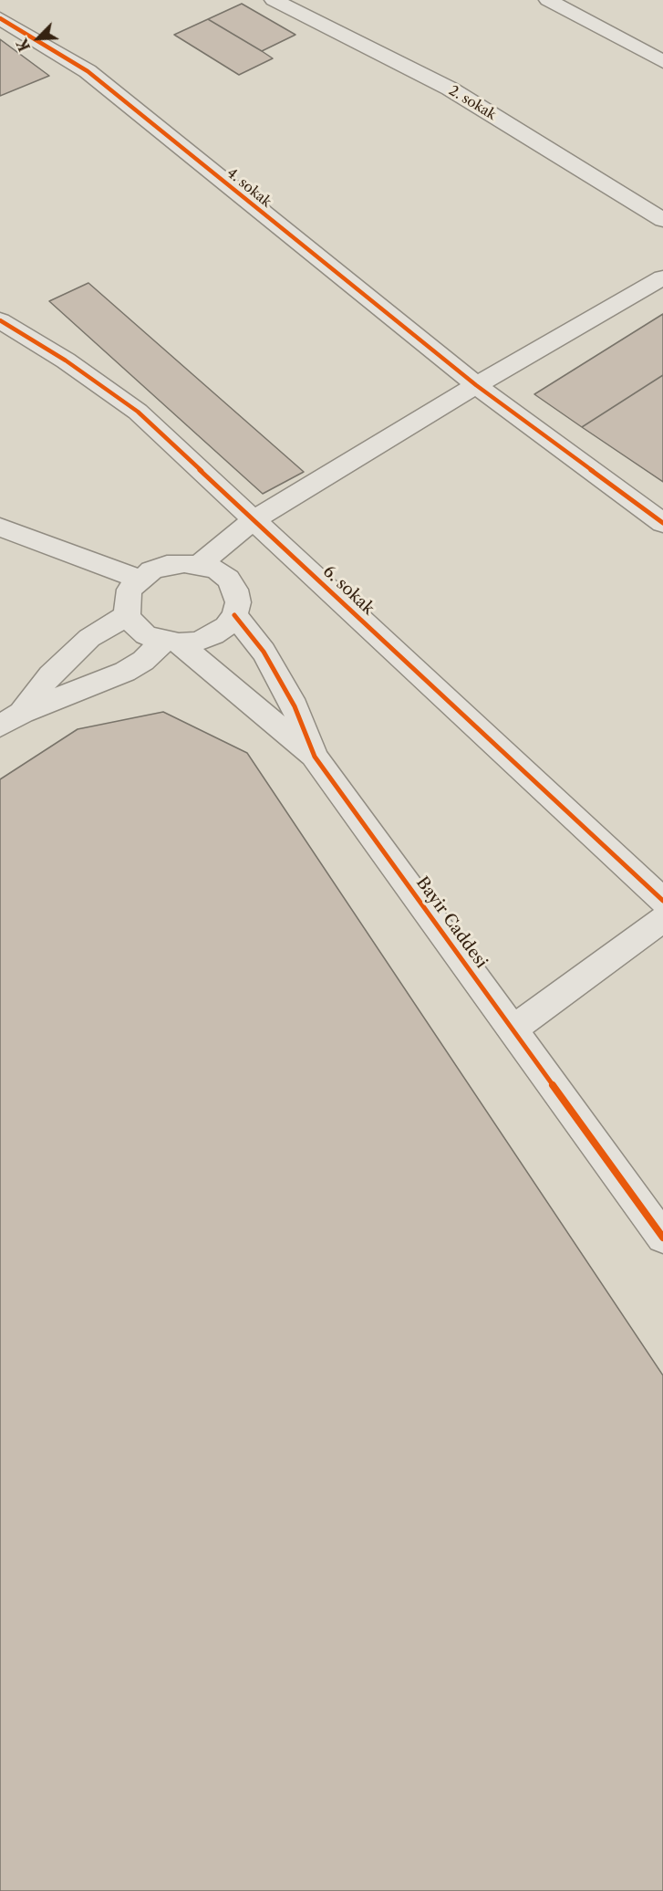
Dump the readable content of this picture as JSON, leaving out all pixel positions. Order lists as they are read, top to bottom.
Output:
{
  "streets": {
    "street": [
      "2. sokak",
      "4. sokak",
      "6. sokak",
      "Bayir Caddesi"
    ]
  },
  "north": "bottom left"
}
